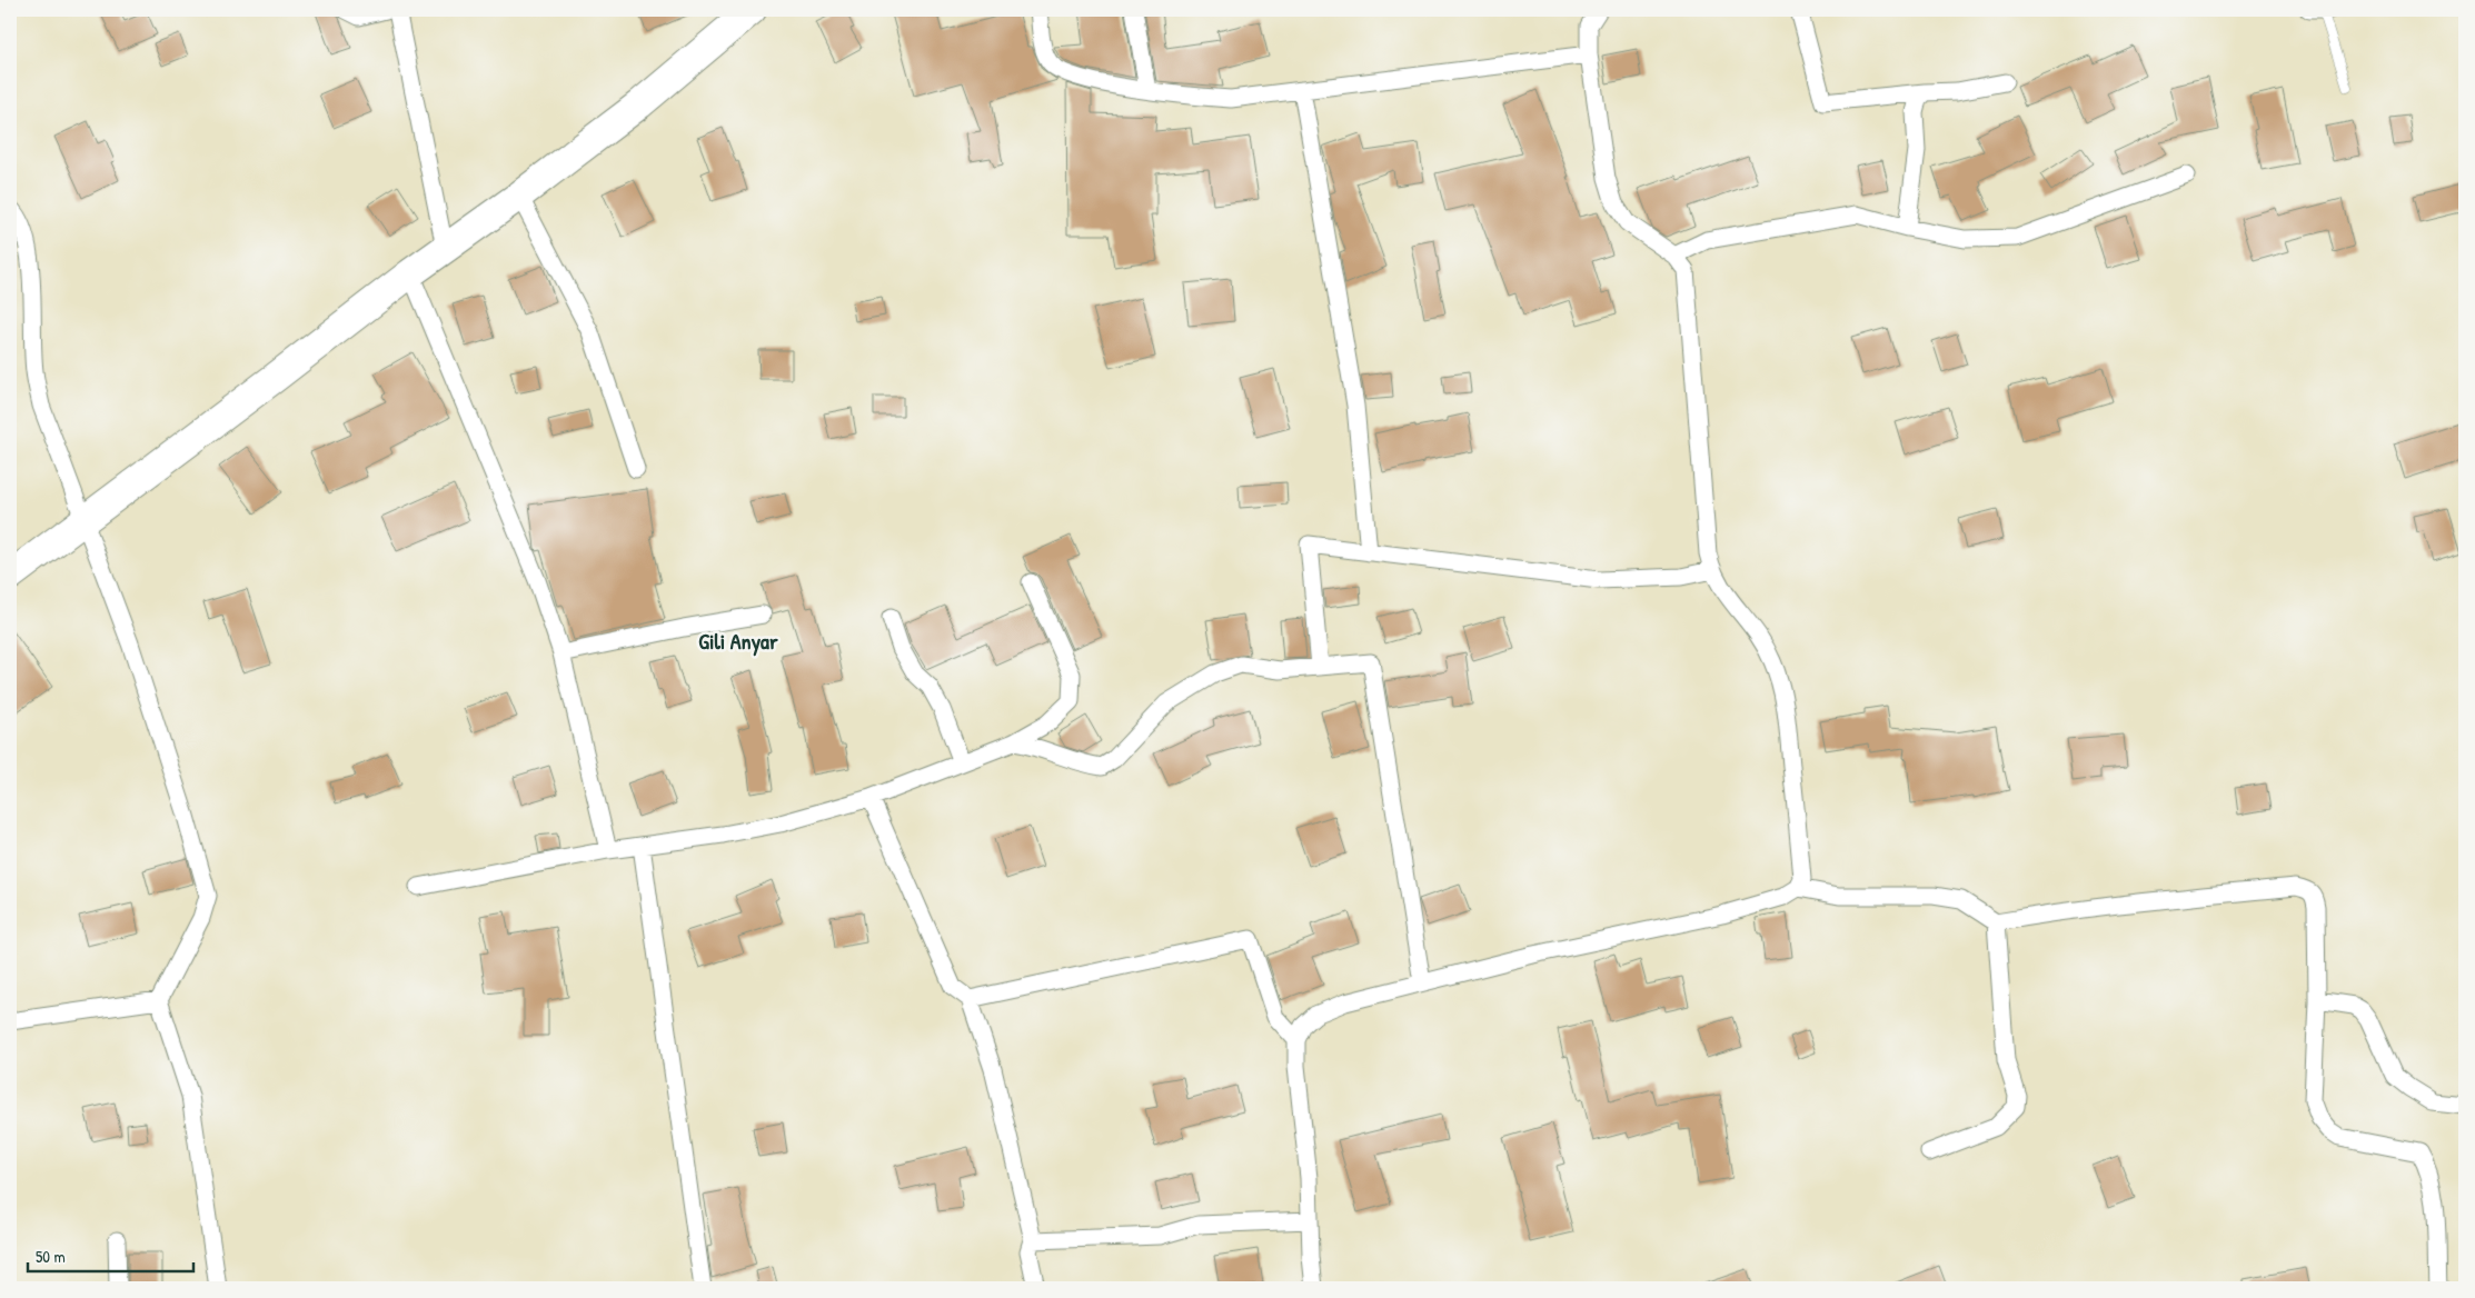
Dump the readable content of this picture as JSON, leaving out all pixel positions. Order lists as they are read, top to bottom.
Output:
{
  "districts": ["Gili Anyar"],
  "scale_bar": "50 m"
}
